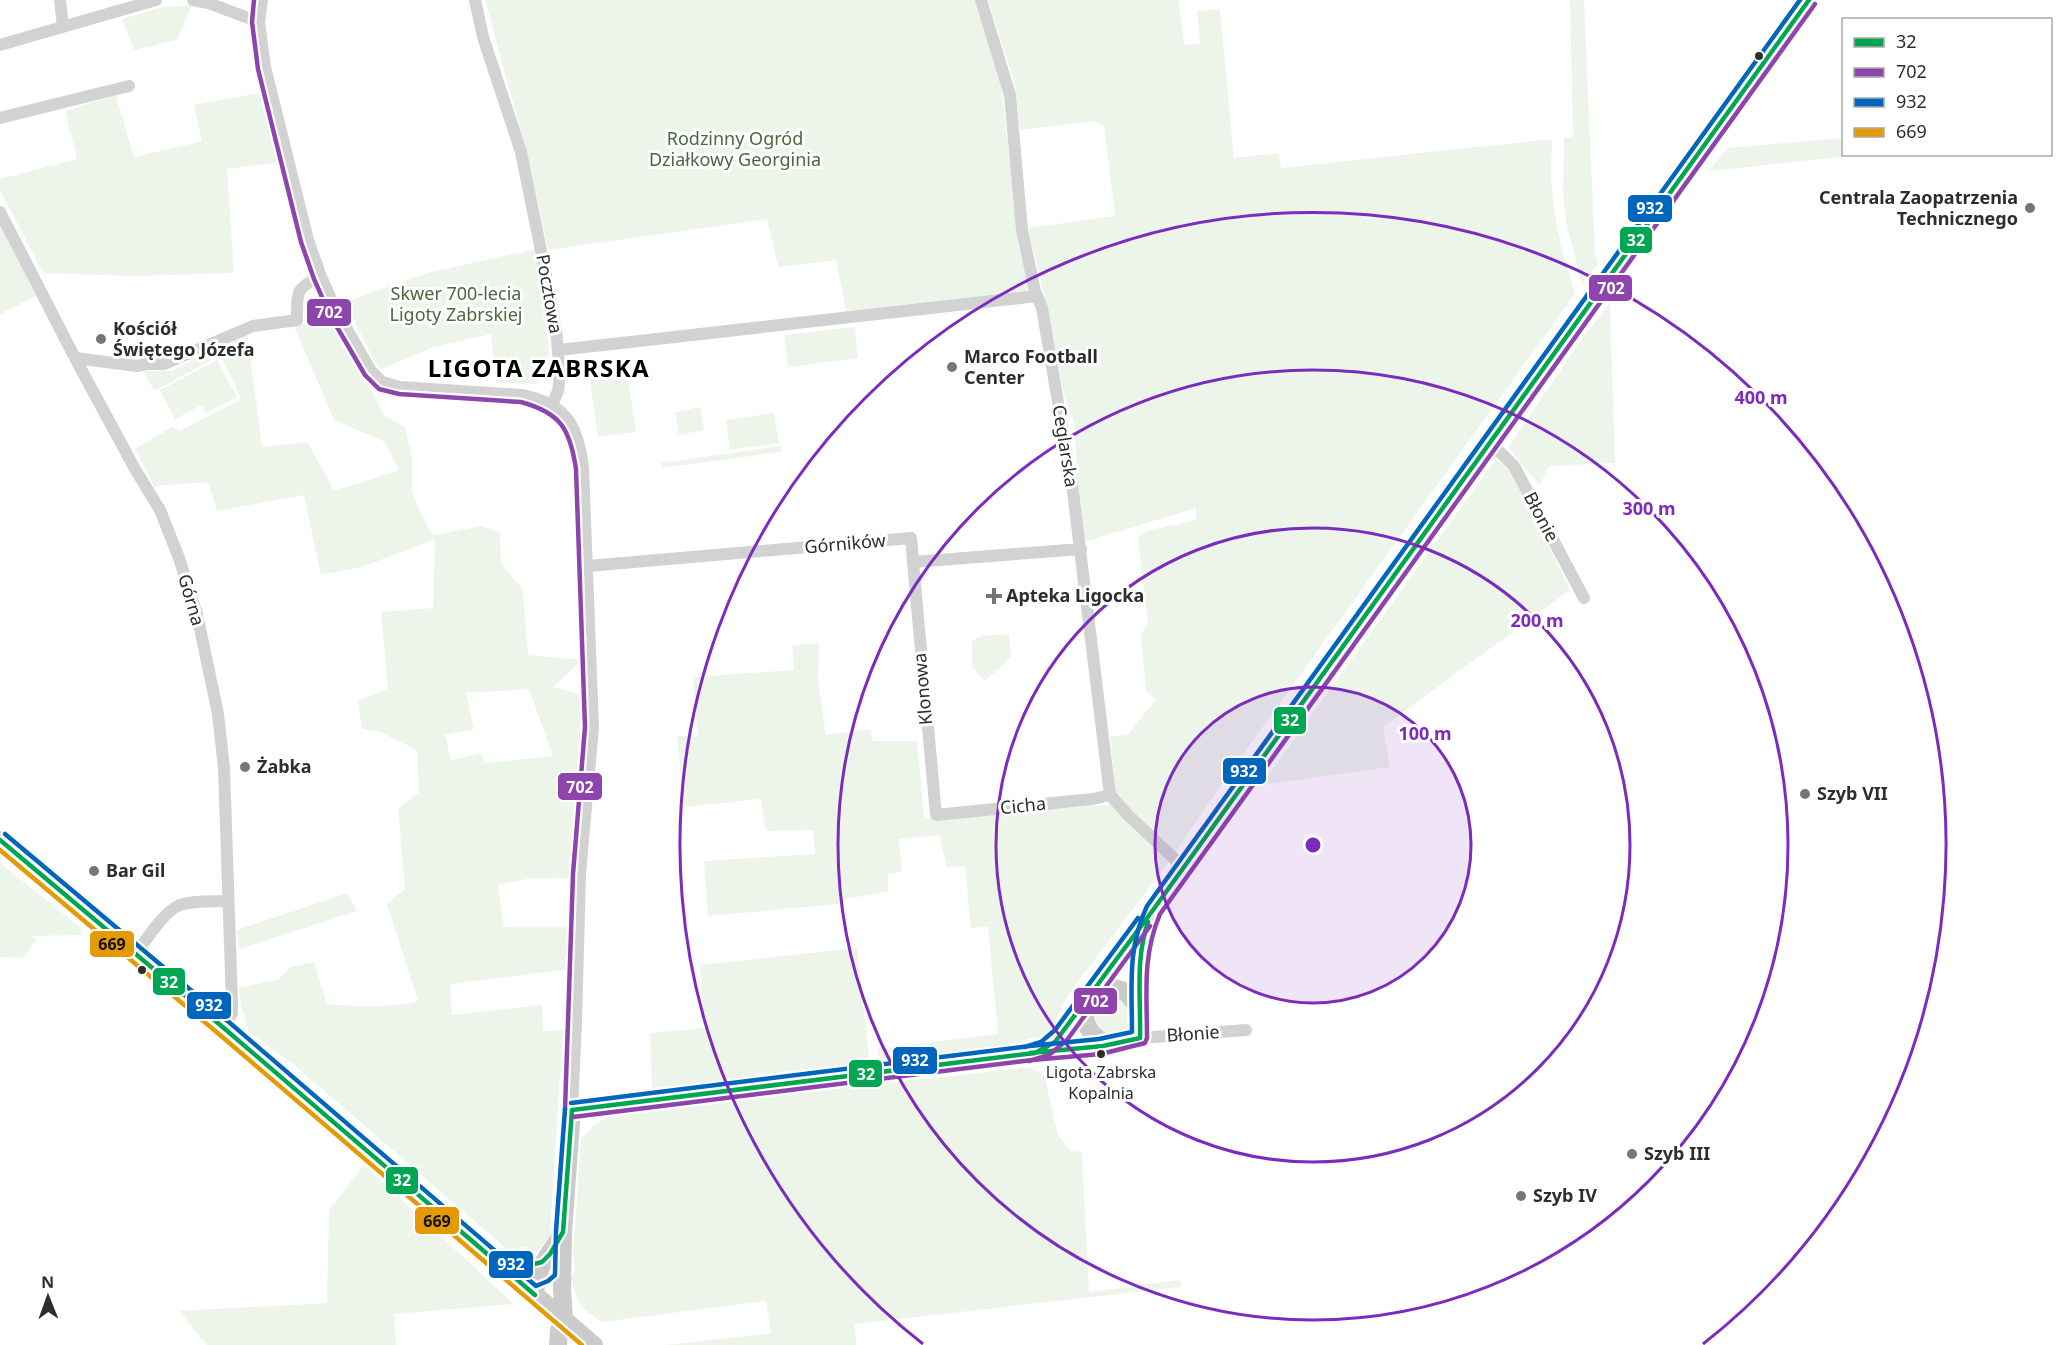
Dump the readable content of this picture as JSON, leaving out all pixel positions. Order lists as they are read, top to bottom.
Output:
{
  "streets": {
    "street": [
      "Pocztowa",
      "Ceglarska",
      "Błonie",
      "Górników",
      "Górna",
      "Klonowa",
      "Cicha"
    ]
  },
  "crossings": [
    ["Ceglarska", "Cicha"],
    ["Górników", "Klonowa"],
    ["Klonowa", "Cicha"]
  ],
  "districts": ["LIGOTA ZABRSKA"],
  "parks": ["Rodzinny Ogród Działkowy Georginia", "Skwer 700-lecia Ligoty Zabrskiej"],
  "places": {
    "other": [
      "Centrala Zaopatrzenia Technicznego",
      "Kościół Świętego Józefa",
      "Marco Football Center",
      "Żabka",
      "Szyb VII",
      "Bar Gil",
      "Ligota Zabrska Kopalnia",
      "Szyb III",
      "Szyb IV"
    ],
    "health": ["Apteka Ligocka"]
  },
  "lines": [
    "transit line 32",
    "transit line 702",
    "transit line 932",
    "transit line 669"
  ],
  "legend": [
    "32",
    "702",
    "932",
    "669"
  ],
  "north": "top",
  "rings": [
    "400 m",
    "300 m",
    "200 m",
    "100 m"
  ]
}
